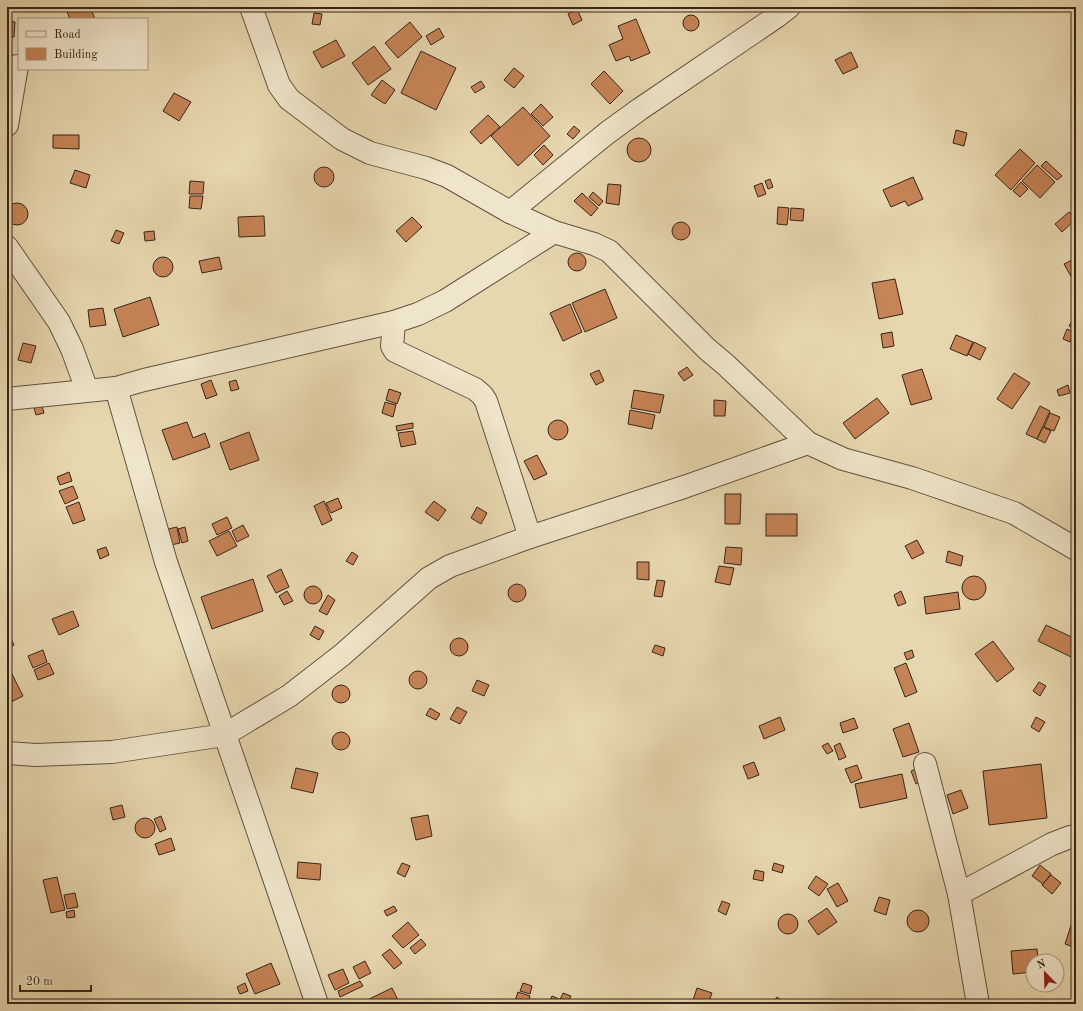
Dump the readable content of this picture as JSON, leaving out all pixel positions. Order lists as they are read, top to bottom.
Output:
{
  "legend": ["Road", "Building"],
  "scale_bar": "20 m",
  "north": "top left"
}
